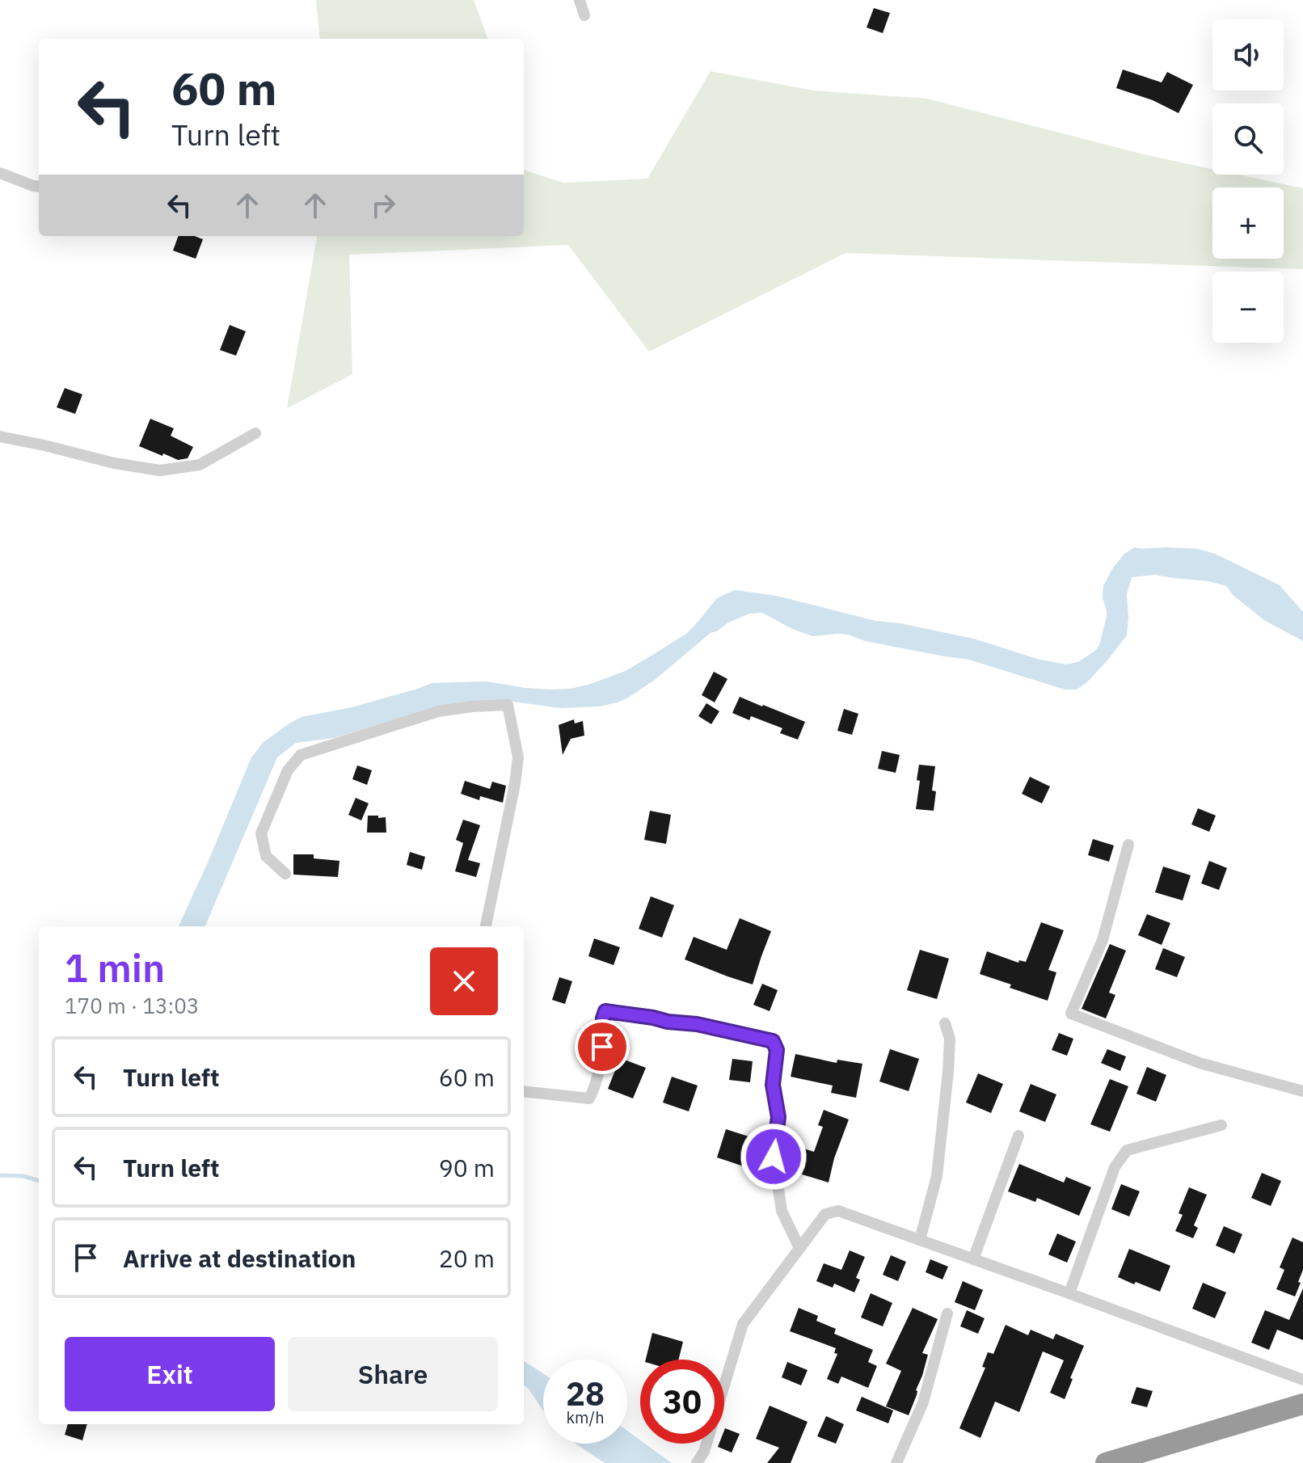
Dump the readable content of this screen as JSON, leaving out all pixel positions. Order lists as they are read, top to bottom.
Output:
{
  "page": {
    "map_buttons": ["+", "−"],
    "turn": ["60 m", "Turn left"],
    "heading": ["1 min", "170 m · 13:03"],
    "list": [
      {
        "name": "Turn left",
        "value": "60 m"
      },
      {
        "name": "Turn left",
        "value": "90 m"
      },
      {
        "name": "Arrive at destination",
        "value": "20 m"
      }
    ],
    "buttons": ["Exit", "Share"],
    "speed": "28 km/h",
    "limit": "30"
  }
}
